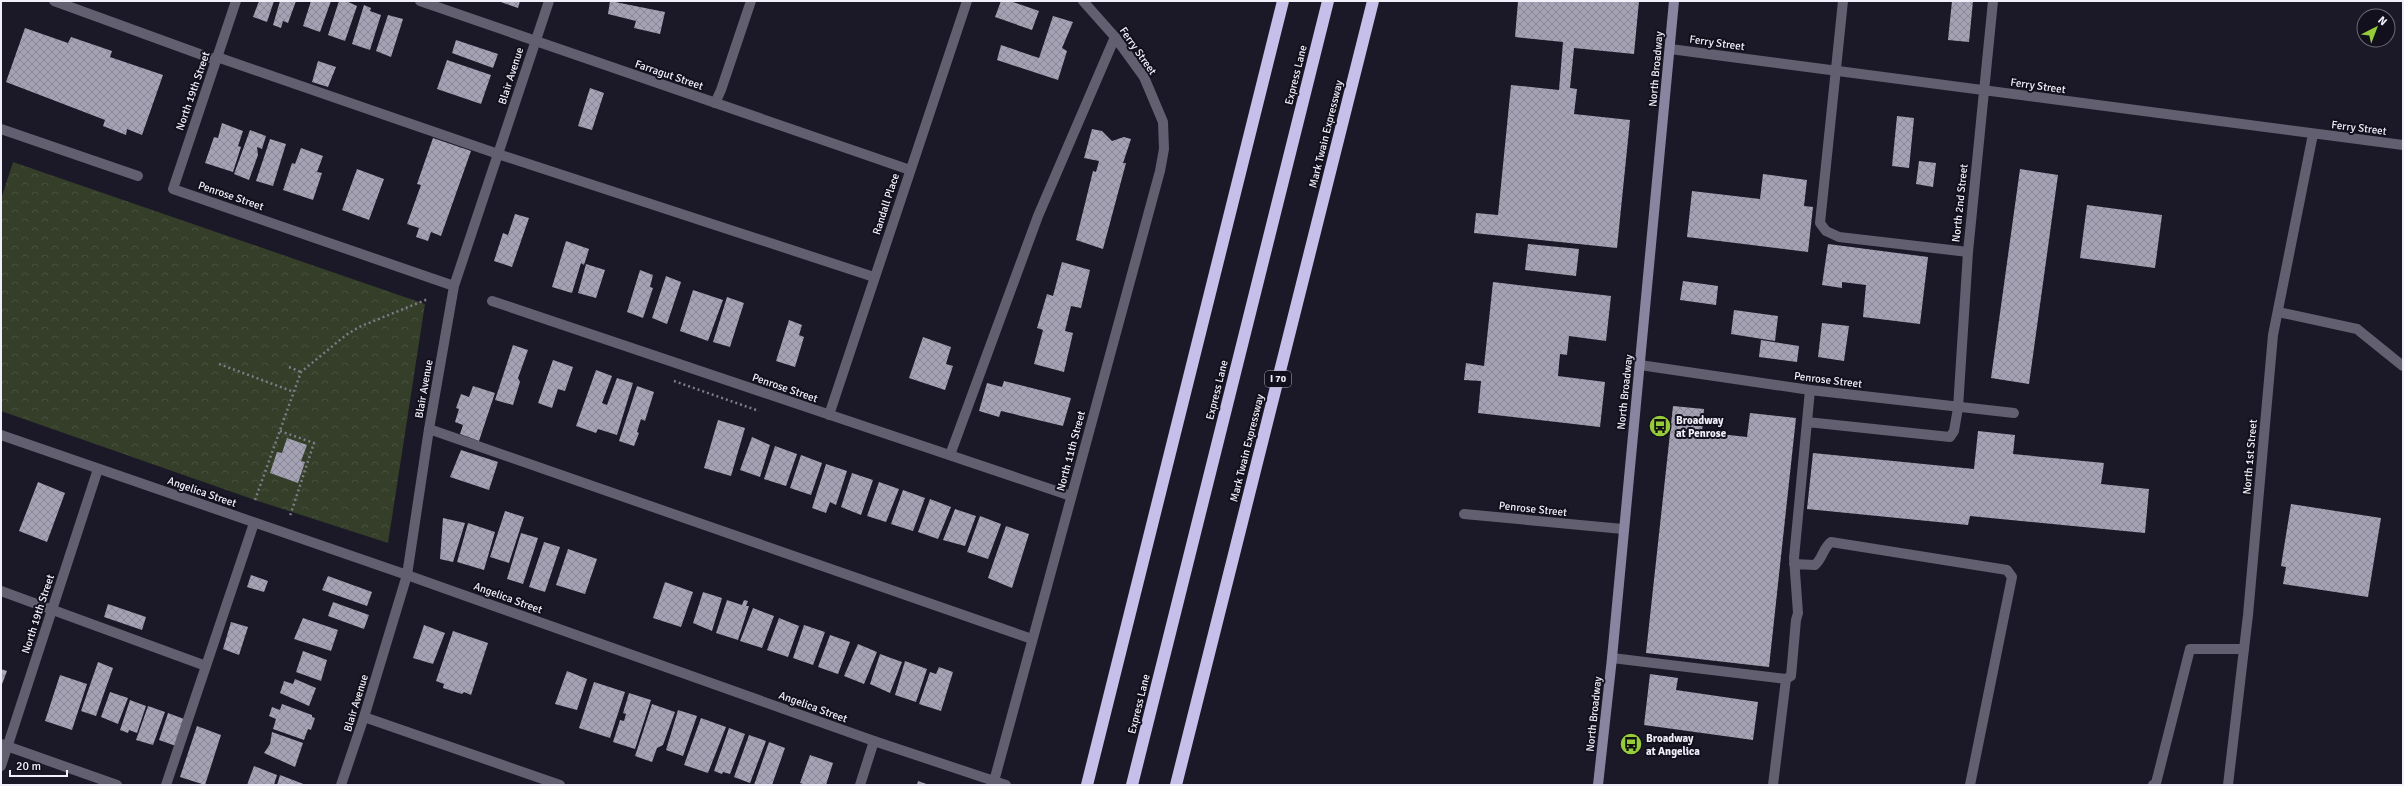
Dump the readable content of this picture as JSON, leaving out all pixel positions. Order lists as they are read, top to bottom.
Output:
{
  "streets": {
    "highway": ["Express Lane", "Mark Twain Expressway", "I 70"],
    "main road": ["North Broadway"],
    "street": [
      "Ferry Street",
      "Farragut Street",
      "Blair Avenue",
      "North 19th Street",
      "Penrose Street",
      "North 2nd Street",
      "Randall Place",
      "North 11th Street",
      "North 1st Street",
      "Angelica Street"
    ]
  },
  "crossings": [
    ["Ferry Street", "North Broadway"],
    ["Ferry Street", "North 2nd Street"],
    ["Ferry Street", "North 11th Street"],
    ["Ferry Street", "North 1st Street"],
    ["North Broadway", "Penrose Street"],
    ["Farragut Street", "Blair Avenue"],
    ["Farragut Street", "Randall Place"],
    ["Blair Avenue", "Penrose Street"],
    ["Blair Avenue", "Angelica Street"],
    ["North 19th Street", "Penrose Street"],
    ["North 19th Street", "Angelica Street"],
    ["Penrose Street", "North 2nd Street"],
    ["Penrose Street", "Randall Place"],
    ["Penrose Street", "North 11th Street"],
    ["North 11th Street", "Angelica Street"]
  ],
  "places": {
    "bus stop": ["Broadway at Penrose", "Broadway at Angelica"]
  },
  "scale_bar": "20 m",
  "north": "top right"
}
